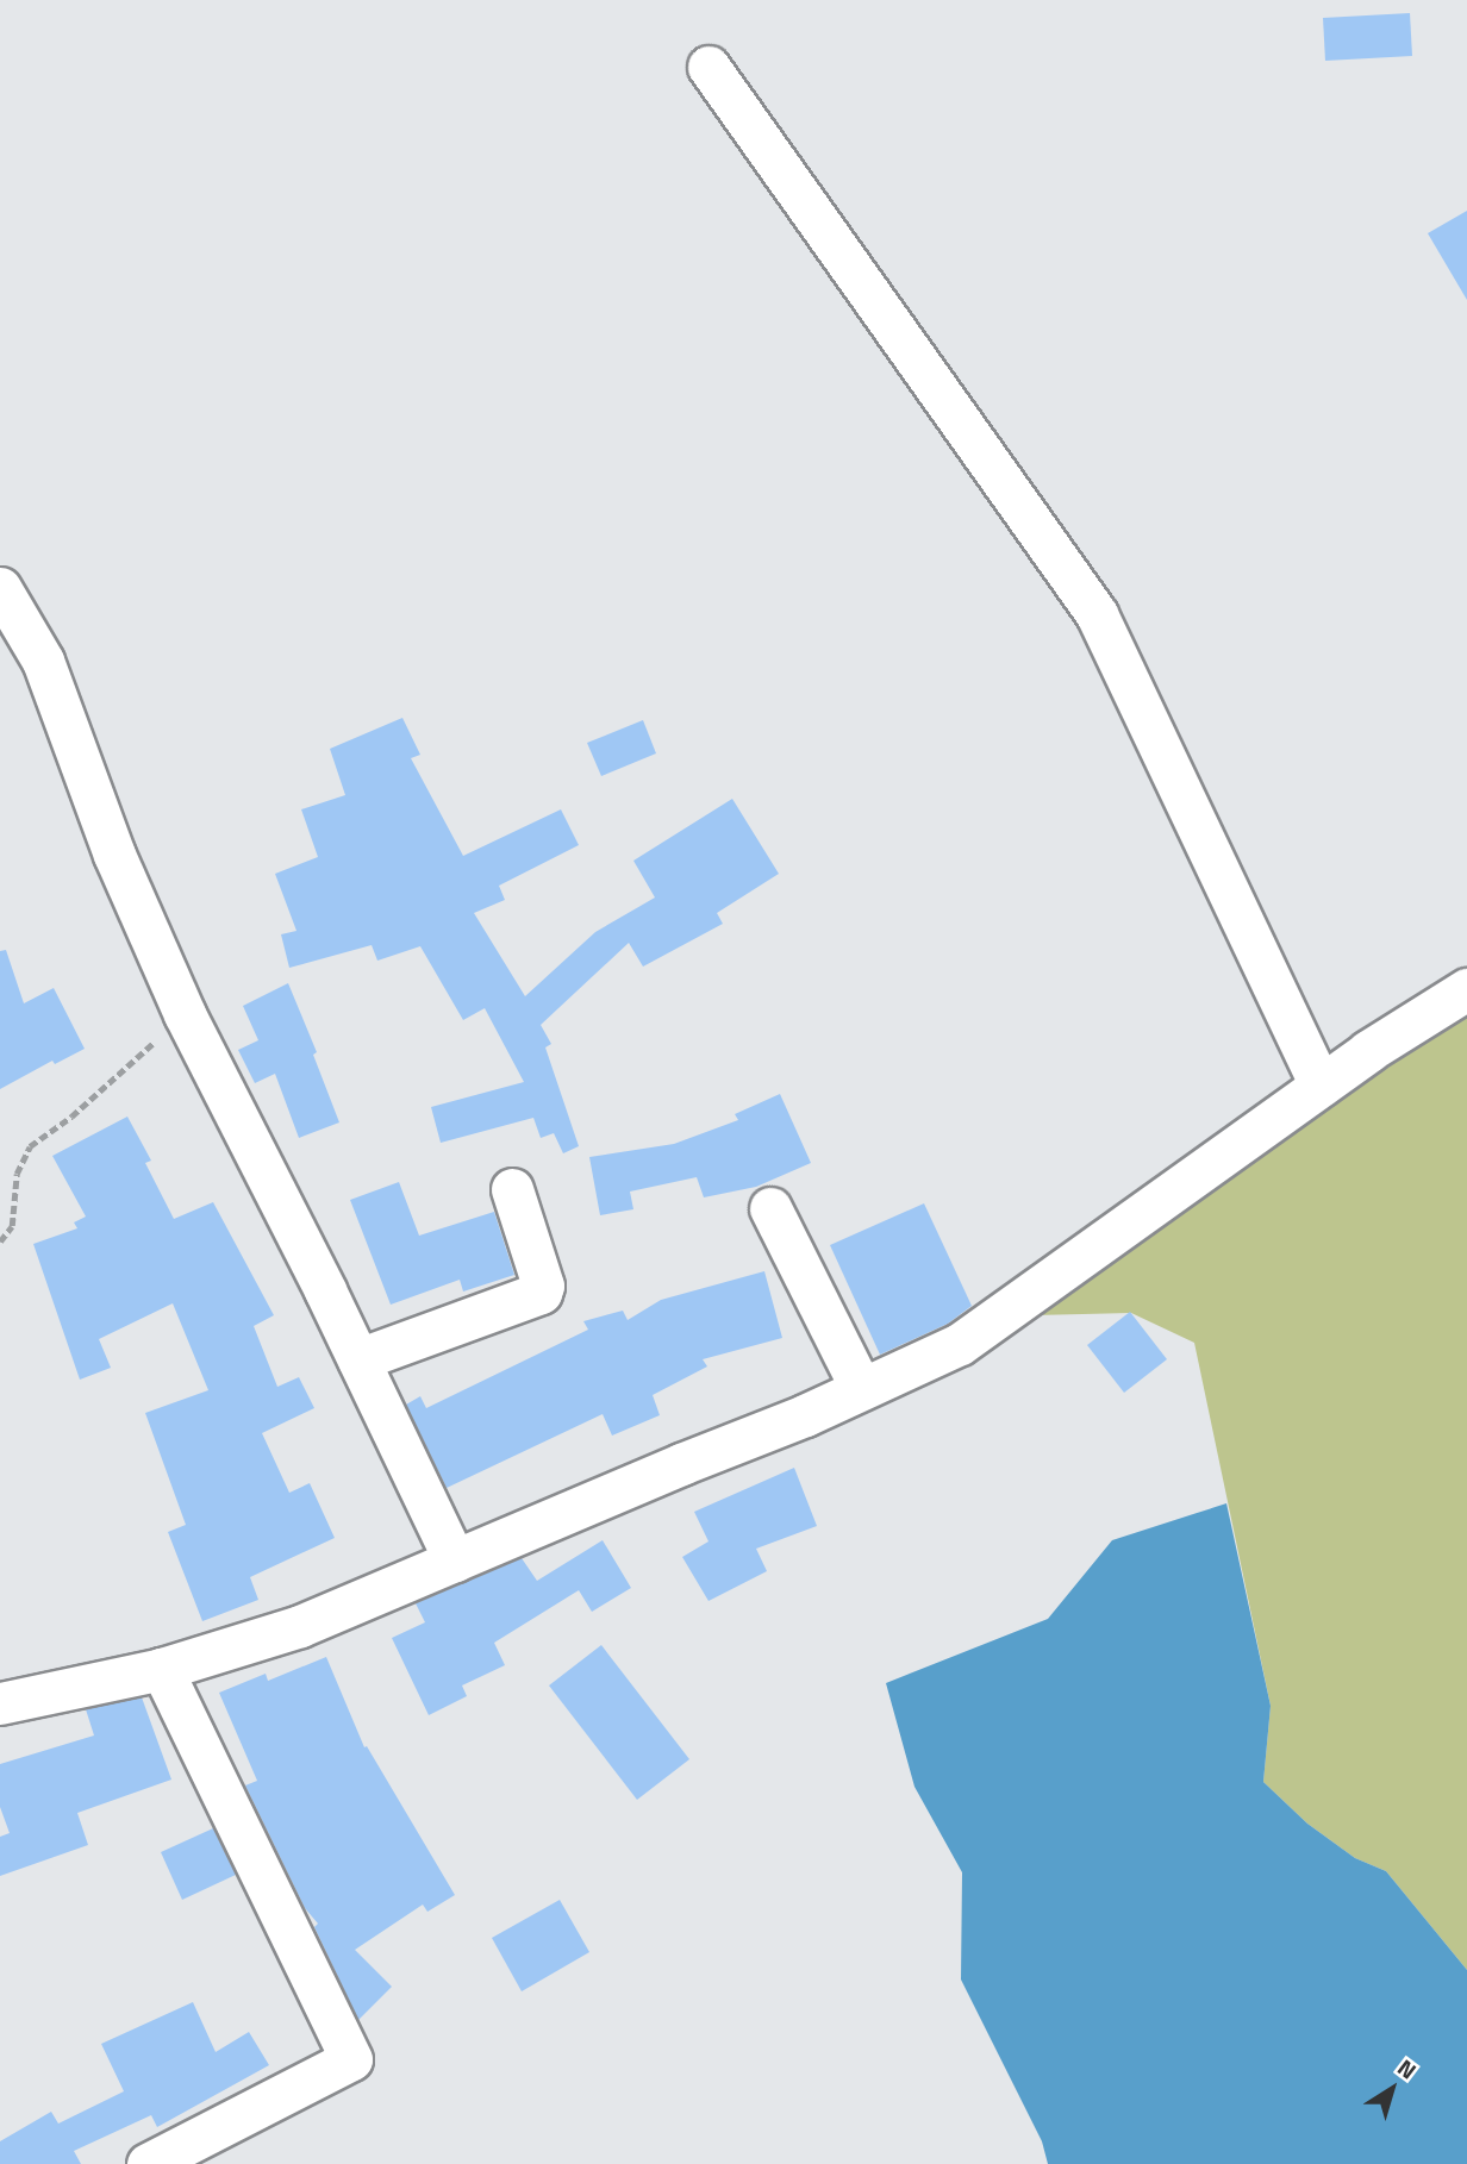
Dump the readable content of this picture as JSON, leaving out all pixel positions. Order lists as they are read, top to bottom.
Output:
{
  "north": "top right"
}
